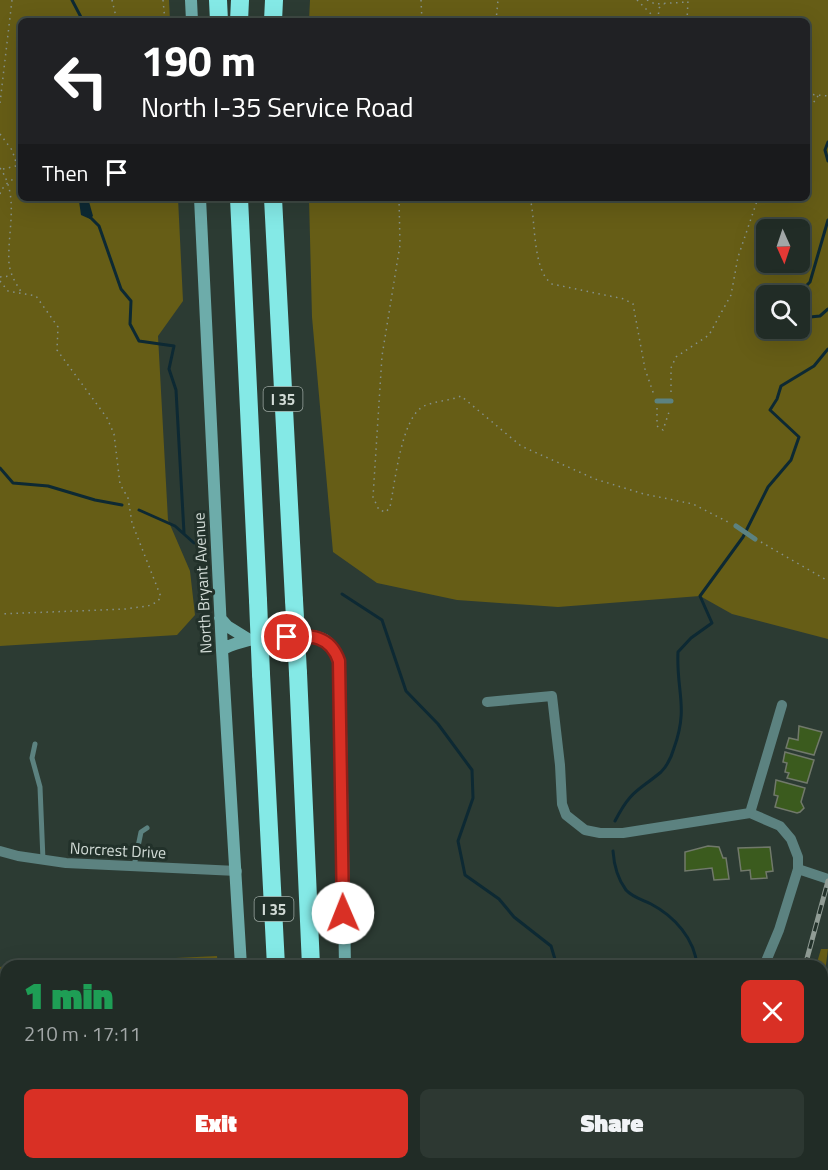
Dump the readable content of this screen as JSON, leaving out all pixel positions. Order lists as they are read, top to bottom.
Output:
{
  "streets": {
    "highway": ["I 35"],
    "main road": ["North Bryant Avenue"],
    "street": ["Norcrest Drive"]
  },
  "crossings": [
    ["North Bryant Avenue", "Norcrest Drive"]
  ],
  "north": "bottom",
  "page": {
    "turn": ["190 m", "North I-35 Service Road"],
    "then": "Then",
    "heading": ["1 min", "210 m · 17:11"],
    "buttons": ["Exit", "Share"]
  }
}
